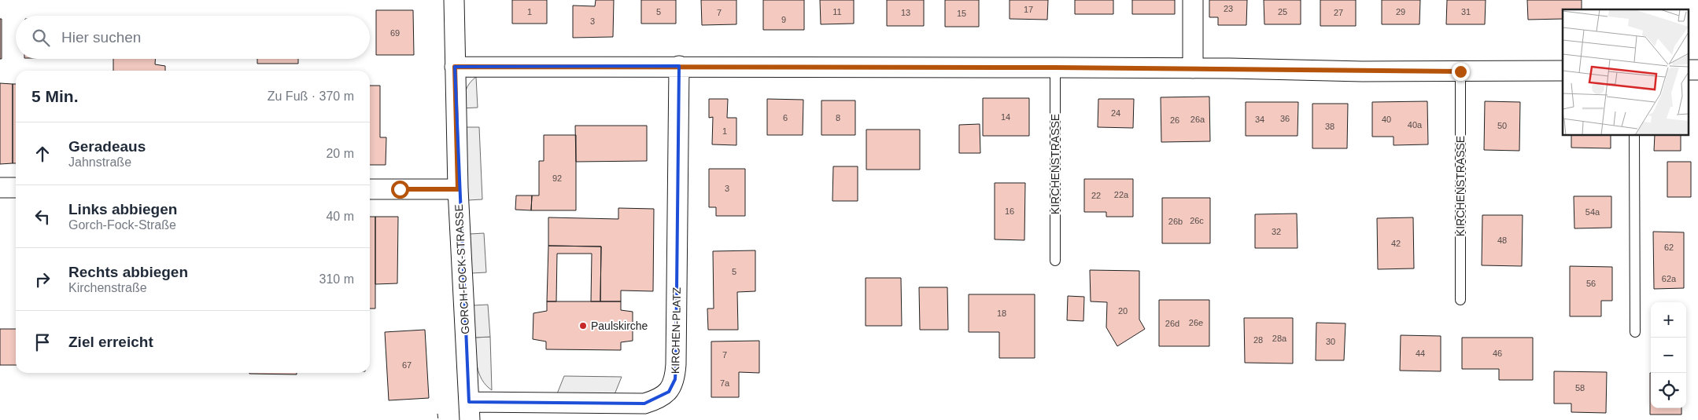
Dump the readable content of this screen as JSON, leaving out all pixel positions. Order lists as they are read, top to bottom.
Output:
{
  "streets": {
    "street": ["GORCH-FOCK-STRASSE", "KIRCHEN-PLATZ"],
    "lane": ["KIRCHENSTRASSE"]
  },
  "crossings": [
    ["GORCH-FOCK-STRASSE", "KIRCHEN-PLATZ"]
  ],
  "places": ["Paulskirche"],
  "house_numbers": [
    "23",
    "17",
    "1",
    "5",
    "11",
    "25",
    "29",
    "31",
    "7",
    "13",
    "27",
    "15",
    "9",
    "3",
    "69",
    "24",
    "14",
    "6",
    "8",
    "36",
    "26a",
    "34",
    "40",
    "26",
    "40a",
    "50",
    "38",
    "1",
    "92",
    "3",
    "22a",
    "22",
    "16",
    "54a",
    "26c",
    "26b",
    "32",
    "48",
    "42",
    "62",
    "5",
    "62a",
    "56",
    "20",
    "18",
    "26e",
    "26d",
    "28a",
    "28",
    "30",
    "44",
    "46",
    "7",
    "67",
    "7a",
    "58"
  ],
  "page": {
    "search": "Hier suchen",
    "heading": ["5 Min.", "Zu Fuß · 370 m"],
    "list": [
      ["Geradeaus", "Jahnstraße", "20 m"],
      ["Links abbiegen", "Gorch-Fock-Straße", "40 m"],
      ["Rechts abbiegen", "Kirchenstraße", "310 m"],
      "Ziel erreicht"
    ],
    "map_buttons": ["+", "−"]
  }
}
